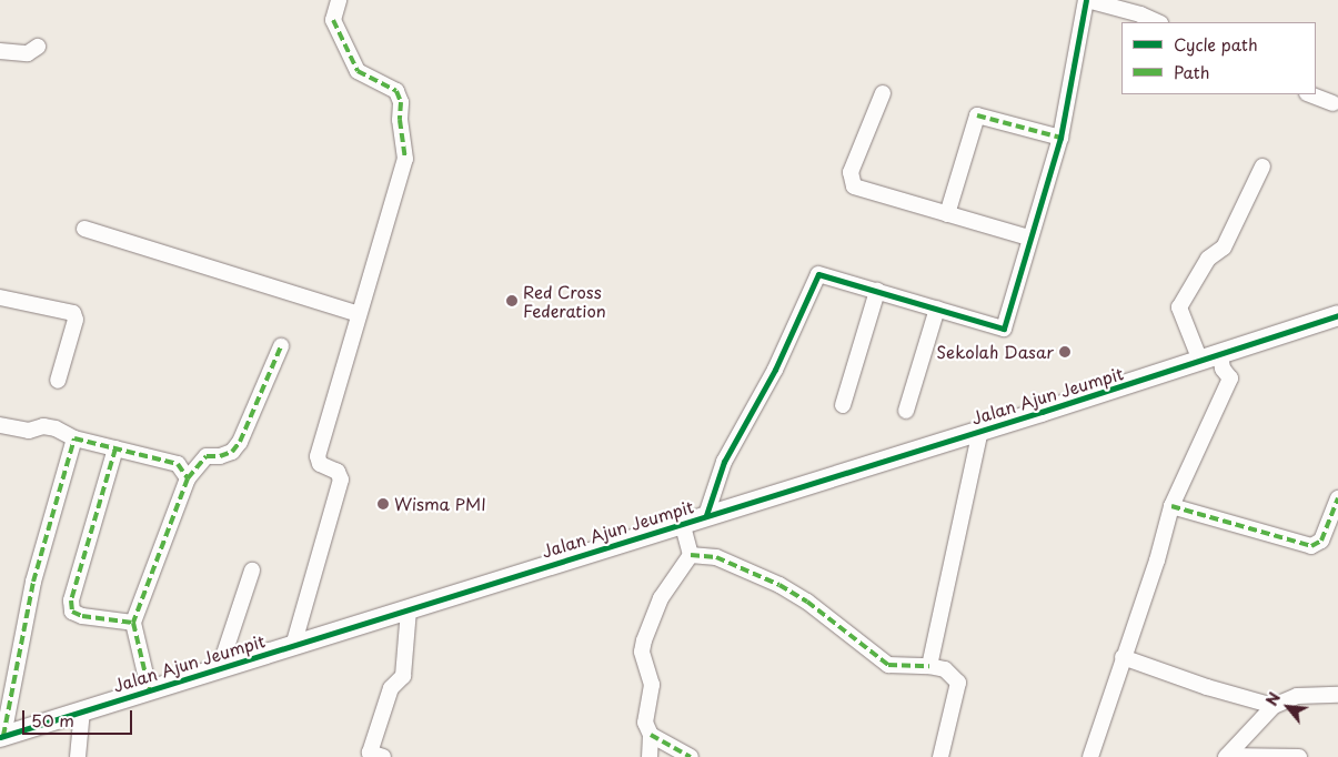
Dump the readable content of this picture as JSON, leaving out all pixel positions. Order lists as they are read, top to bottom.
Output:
{
  "streets": {
    "street": ["Jalan Ajun Jeumpit"]
  },
  "places": ["Red Cross Federation", "Sekolah Dasar", "Wisma PMI"],
  "legend": ["Cycle path", "Path"],
  "scale_bar": "50 m",
  "north": "top left"
}
